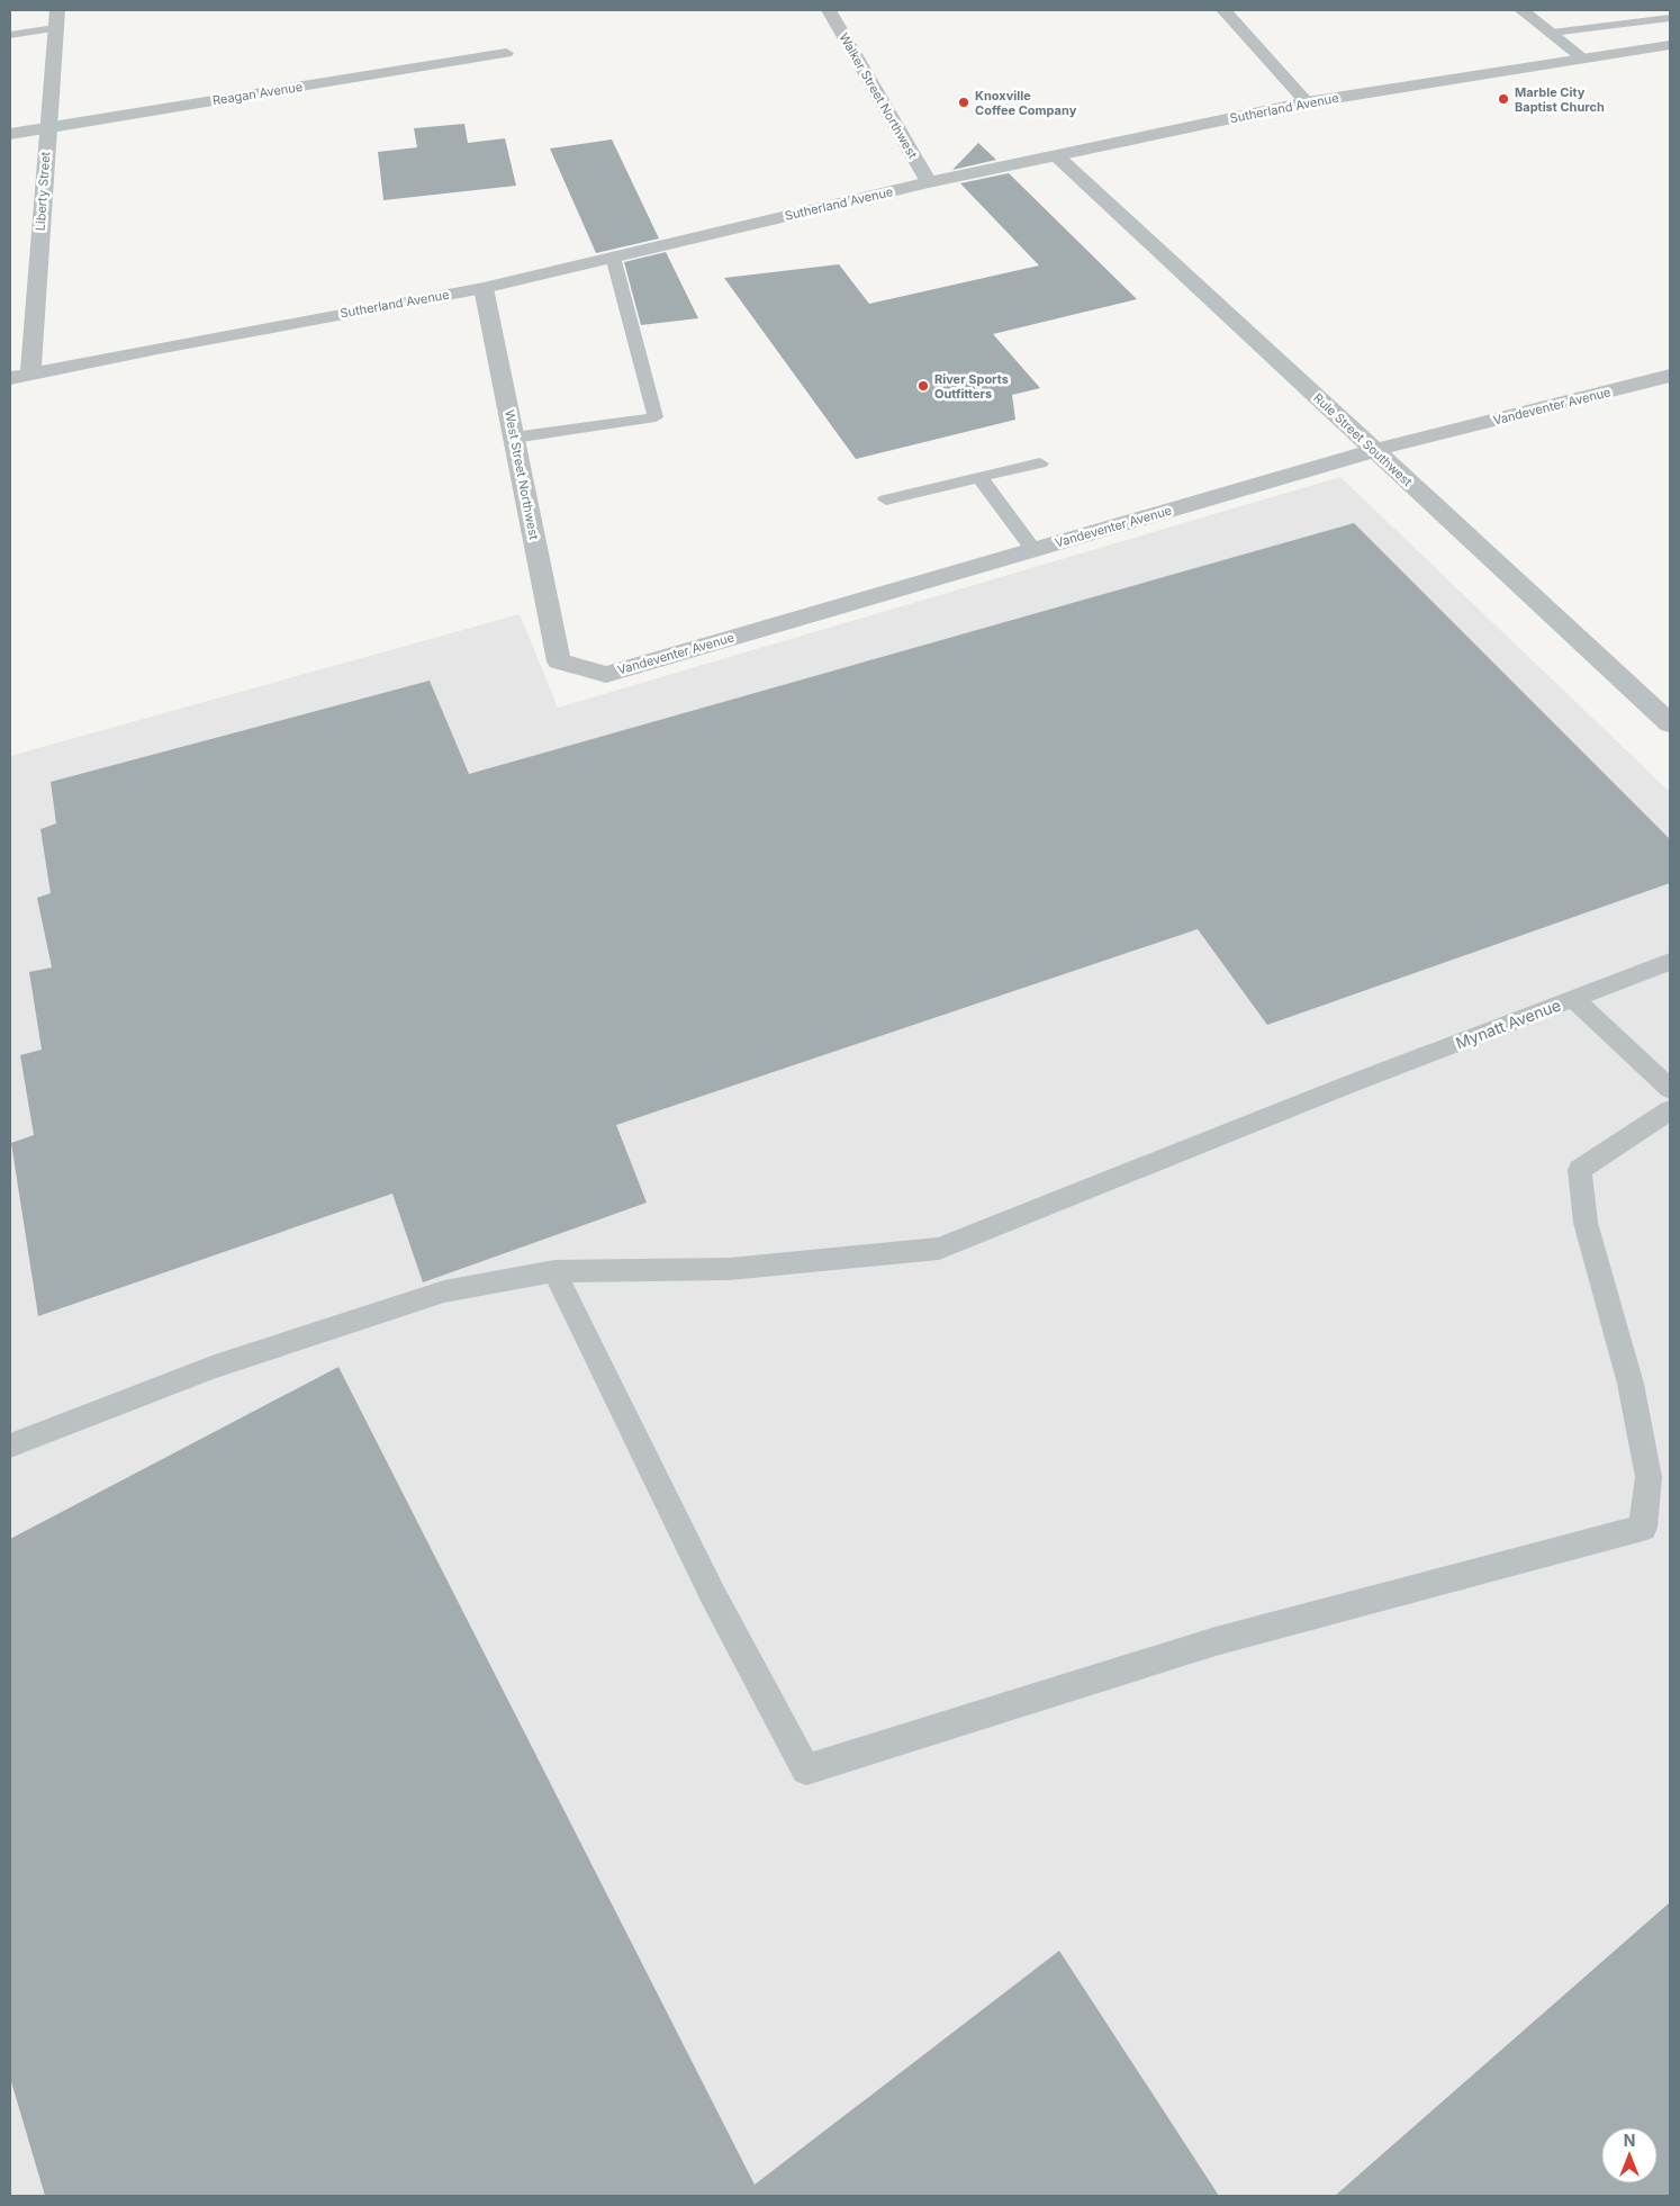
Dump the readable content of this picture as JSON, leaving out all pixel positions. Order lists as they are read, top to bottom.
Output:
{
  "streets": {
    "street": [
      "Reagan Avenue",
      "Walker Street Northwest",
      "Sutherland Avenue",
      "Liberty Street",
      "Vandeventer Avenue",
      "Rule Street Southwest",
      "West Street Northwest"
    ],
    "lane": ["Mynatt Avenue"]
  },
  "crossings": [
    ["Reagan Avenue", "Liberty Street"],
    ["Walker Street Northwest", "Sutherland Avenue"],
    ["Sutherland Avenue", "Liberty Street"],
    ["Sutherland Avenue", "Rule Street Southwest"],
    ["Sutherland Avenue", "West Street Northwest"],
    ["Vandeventer Avenue", "Rule Street Southwest"],
    ["Vandeventer Avenue", "West Street Northwest"]
  ],
  "places": ["Marble City Baptist Church", "Knoxville Coffee Company", "River Sports Outfitters"],
  "north": "top"
}
